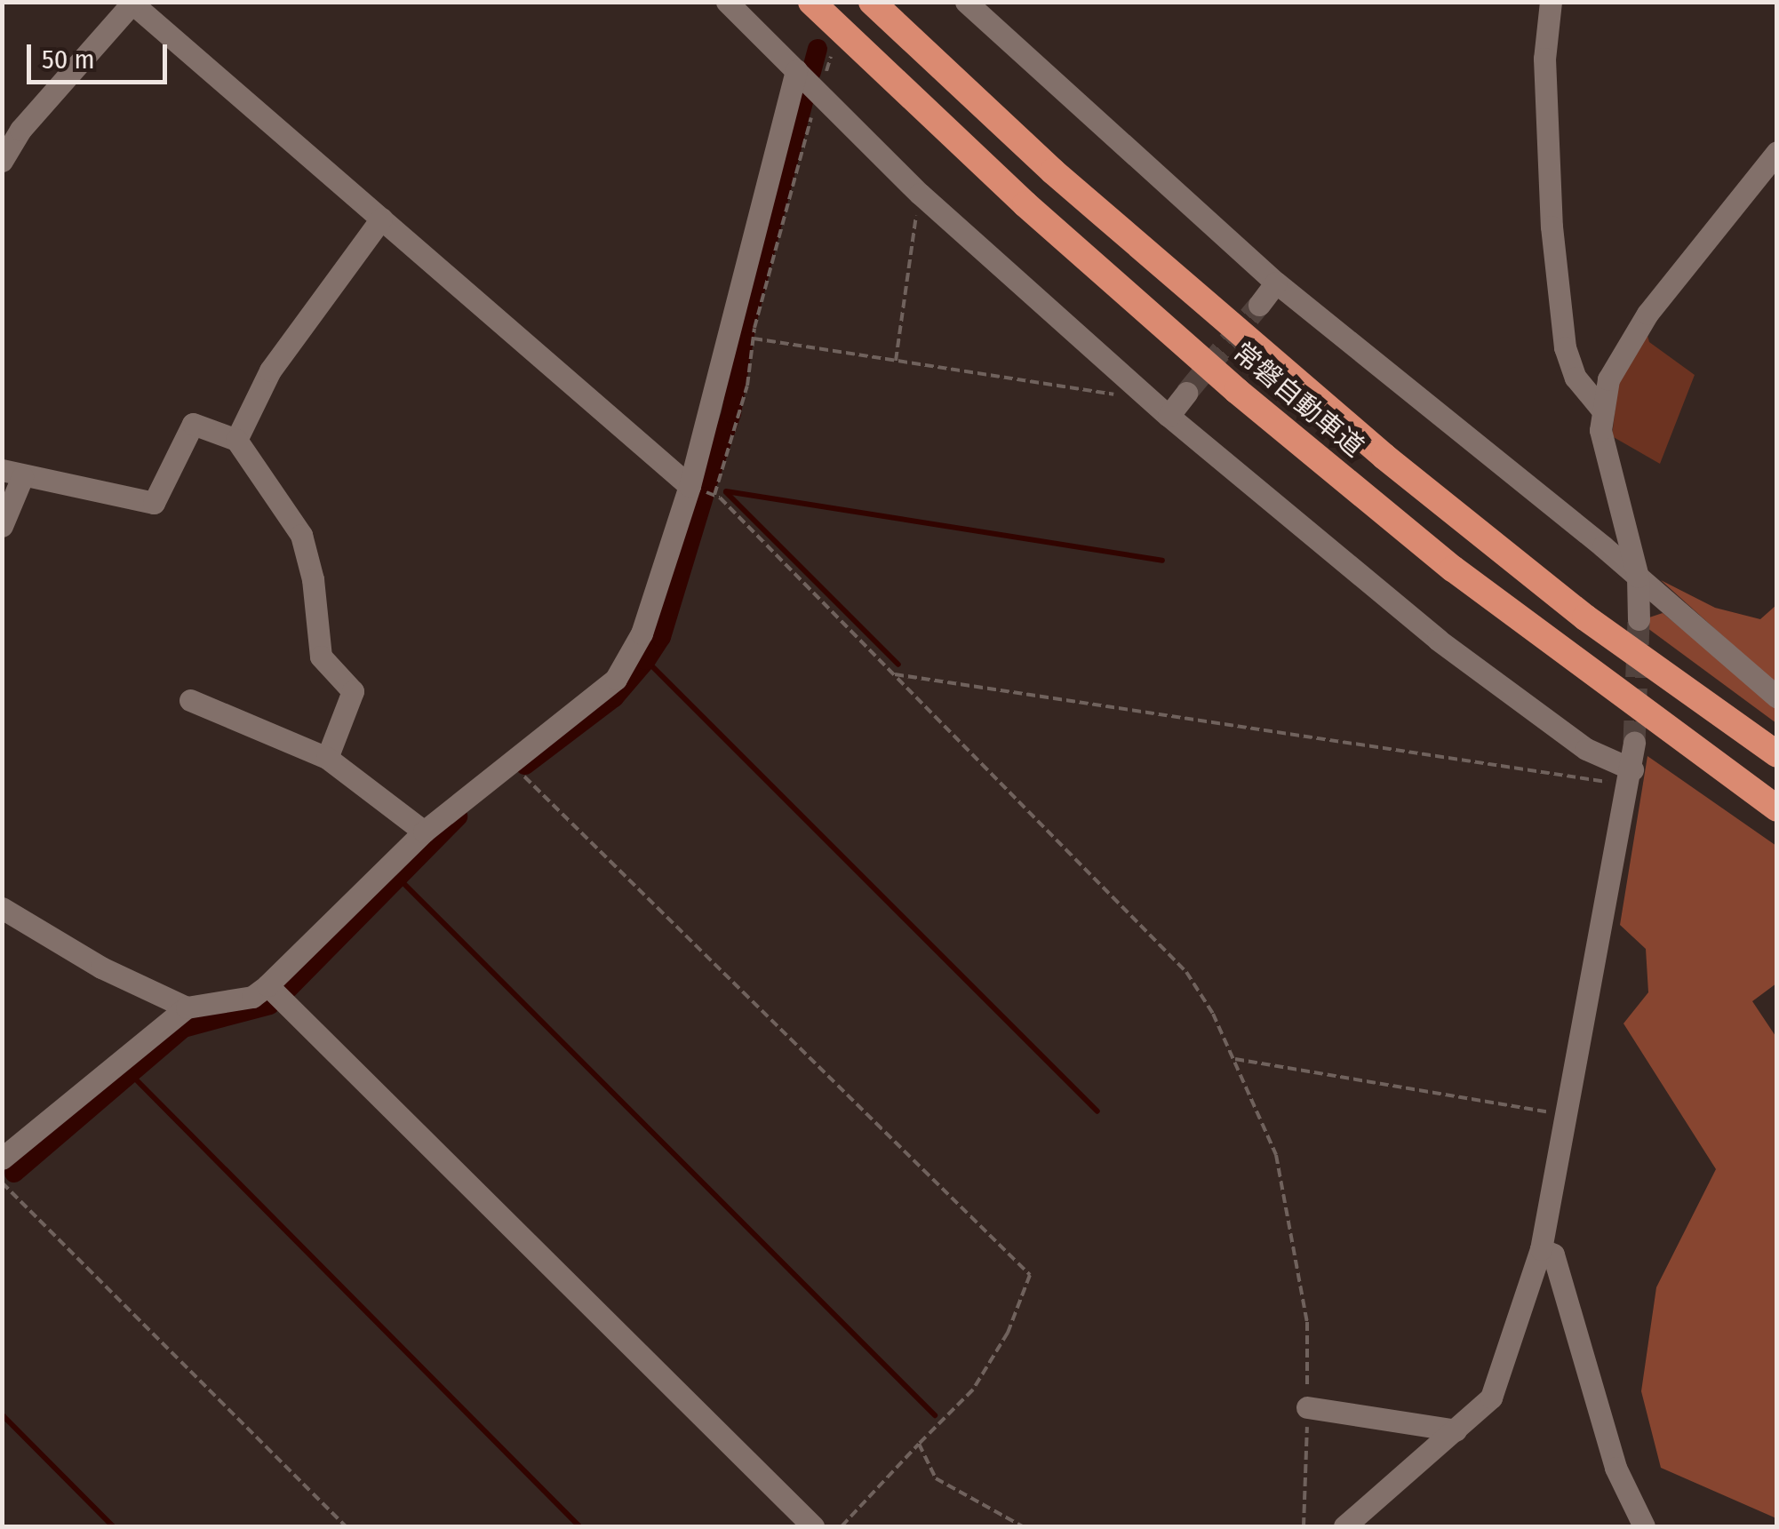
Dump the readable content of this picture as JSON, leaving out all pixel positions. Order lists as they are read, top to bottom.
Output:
{
  "streets": {
    "highway": ["常磐自動車道"]
  },
  "scale_bar": "50 m"
}
